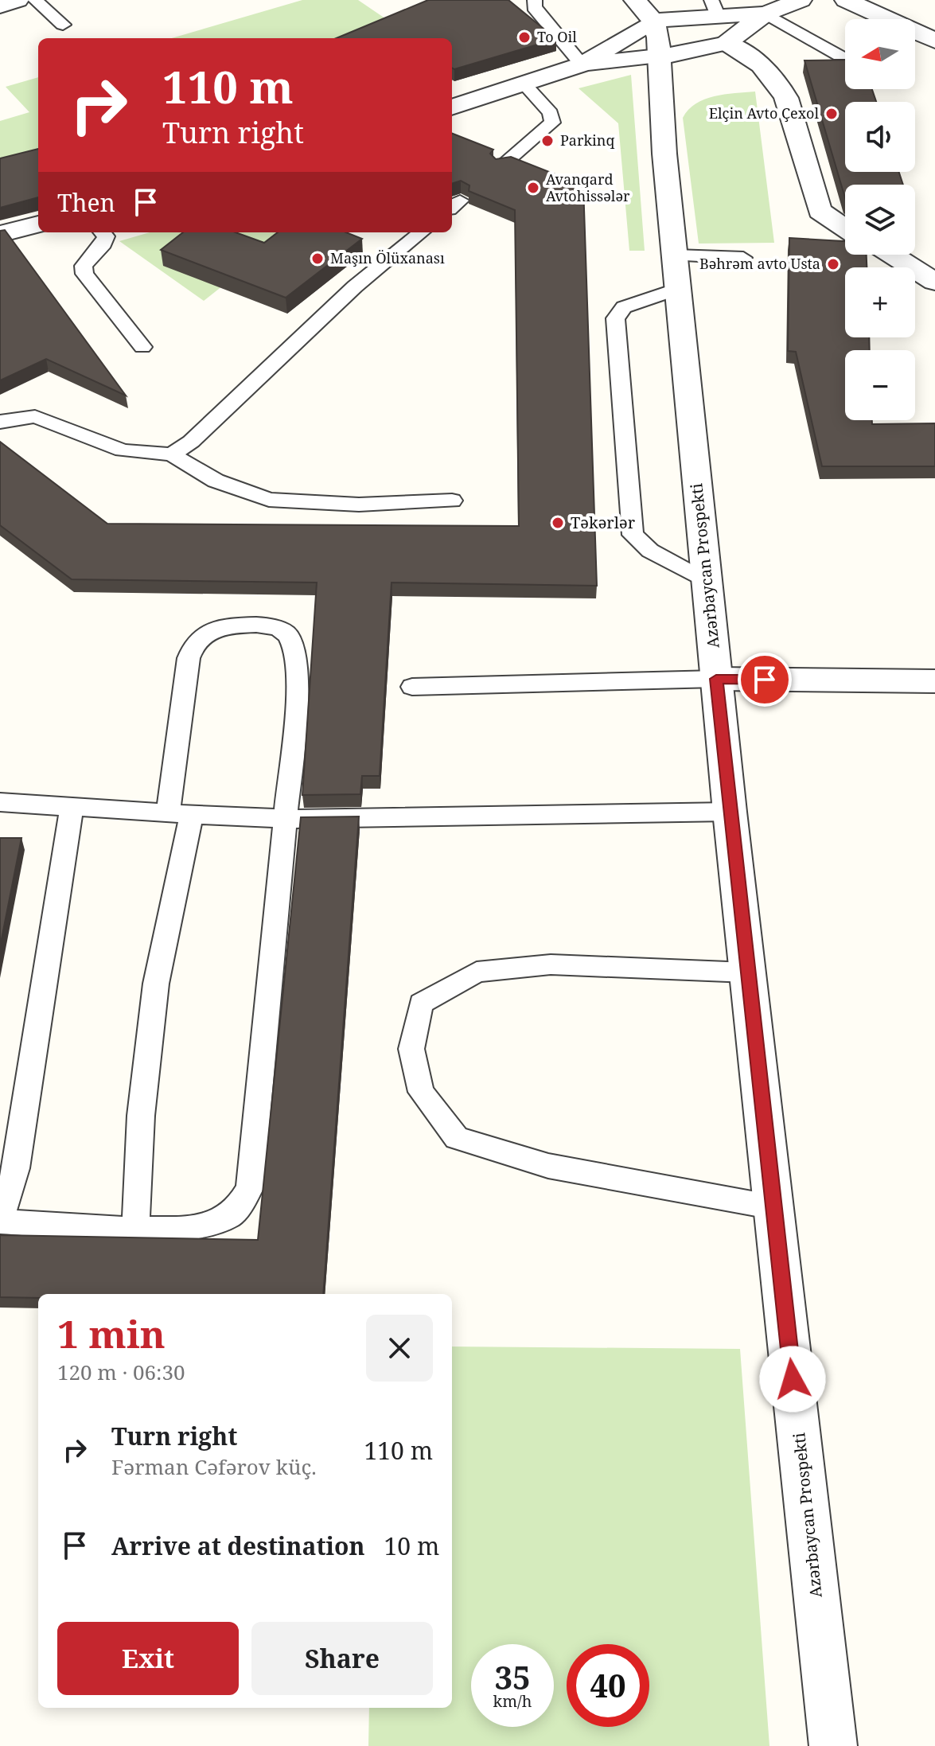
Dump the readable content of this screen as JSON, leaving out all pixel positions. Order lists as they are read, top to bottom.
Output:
{
  "streets": {
    "street": ["Azərbaycan Prospekti"]
  },
  "places": [
    "To Oil",
    "Elçin Avto Çexol",
    "Parkinq",
    "Avanqard Avtohissələr",
    "Maşın Ölüxanası",
    "Bəhrəm avto Usta",
    "Təkərlər"
  ],
  "north": "left",
  "page": {
    "map_buttons": ["+", "−"],
    "turn": ["110 m", "Turn right"],
    "then": "Then",
    "heading": ["1 min", "120 m · 06:30"],
    "list": [
      {
        "name": "Turn right",
        "note": "Fərman Cəfərov küç.",
        "value": "110 m"
      },
      {
        "name": "Arrive at destination",
        "value": "10 m"
      }
    ],
    "buttons": ["Exit", "Share"],
    "speed": "35 km/h",
    "limit": "40"
  }
}
